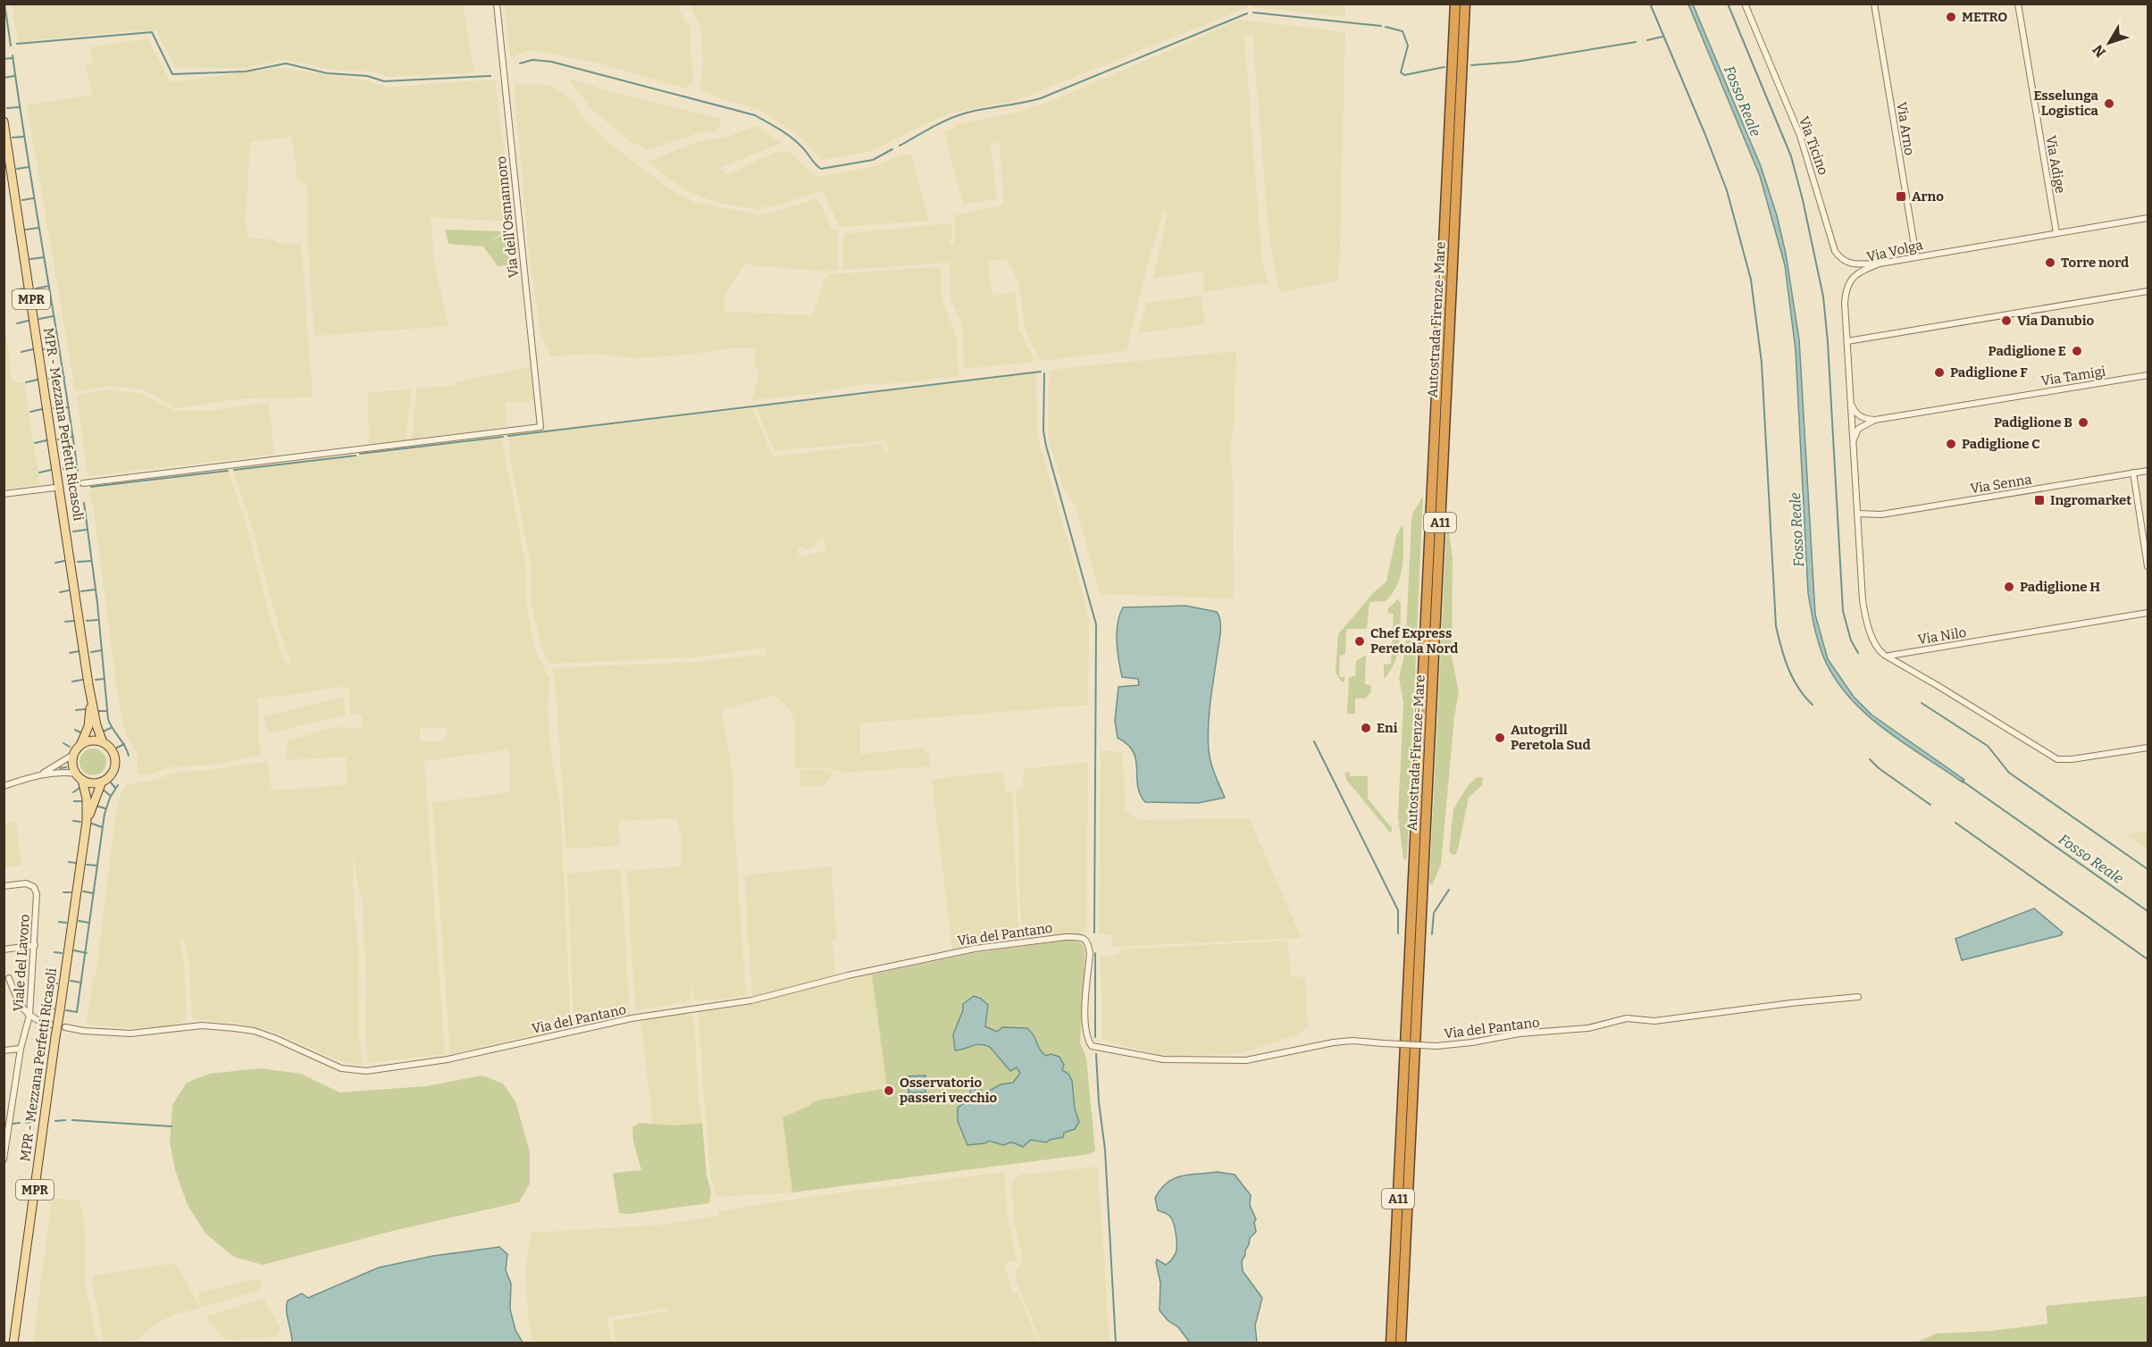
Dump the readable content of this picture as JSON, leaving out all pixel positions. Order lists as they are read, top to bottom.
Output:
{
  "streets": {
    "highway": ["Autostrada Firenze-Mare", "A11"],
    "main road": ["MPR", "MPR - Mezzana Perfetti Ricasoli"],
    "street": [
      "Via Arno",
      "Via Ticino",
      "Via Adige",
      "Via dell'Osmannoro",
      "Via Volga",
      "Via Tamigi",
      "Via Senna",
      "Via Nilo",
      "Via del Pantano",
      "Viale del Lavoro"
    ]
  },
  "crossings": [
    ["Via Arno", "Via Volga"],
    ["Via Ticino", "Via Volga"],
    ["Via Adige", "Via Volga"],
    ["Via Volga", "Via Tamigi"],
    ["Via Volga", "Via Senna"]
  ],
  "water": ["Fosso Reale"],
  "places": {
    "other": [
      "METRO",
      "Esselunga Logistica",
      "Torre nord",
      "Via Danubio",
      "Padiglione E",
      "Padiglione F",
      "Padiglione B",
      "Padiglione C",
      "Padiglione H",
      "Chef Express Peretola Nord",
      "Eni",
      "Autogrill Peretola Sud",
      "Osservatorio passeri vecchio"
    ],
    "transit": ["Arno", "Ingromarket"]
  },
  "north": "bottom left"
}
